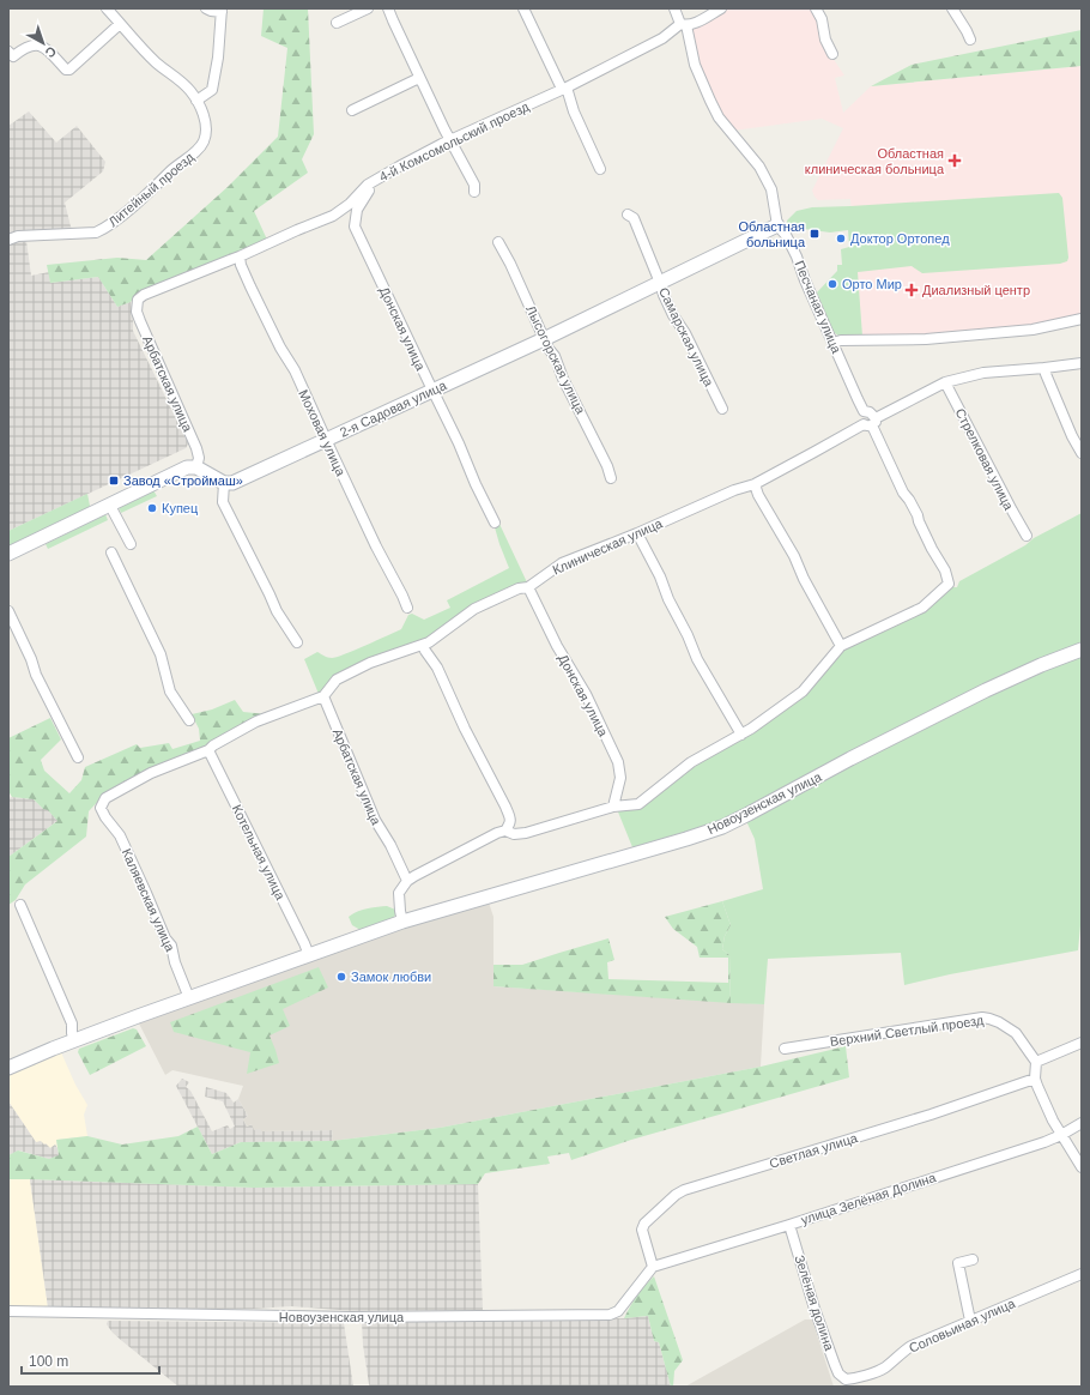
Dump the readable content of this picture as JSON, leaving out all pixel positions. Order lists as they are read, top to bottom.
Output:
{
  "streets": {
    "main road": ["2-я Садовая улица", "Новоузенская улица"],
    "street": [
      "4-й Комсомольский проезд",
      "Литейный проезд",
      "Песчаная улица",
      "Донская улица",
      "Самарская улица",
      "Лысогорская улица",
      "Арбатская улица",
      "Моховая улица",
      "Стрелковая улица",
      "Клиническая улица",
      "Котельная улица",
      "Каляевская улица",
      "Верхний Светлый проезд",
      "Светлая улица",
      "улица Зелёная Долина",
      "Зелёная долина",
      "Соловьиная улица"
    ]
  },
  "crossings": [
    ["4-й Комсомольский проезд", "Песчаная улица"],
    ["4-й Комсомольский проезд", "Донская улица"],
    ["4-й Комсомольский проезд", "Арбатская улица"],
    ["4-й Комсомольский проезд", "Моховая улица"],
    ["Песчаная улица", "2-я Садовая улица"],
    ["Песчаная улица", "Клиническая улица"],
    ["Донская улица", "2-я Садовая улица"],
    ["Донская улица", "Клиническая улица"],
    ["Самарская улица", "2-я Садовая улица"],
    ["Лысогорская улица", "2-я Садовая улица"],
    ["Арбатская улица", "Клиническая улица"],
    ["2-я Садовая улица", "Моховая улица"],
    ["Стрелковая улица", "Клиническая улица"],
    ["Клиническая улица", "Котельная улица"],
    ["Клиническая улица", "Каляевская улица"],
    ["Новоузенская улица", "Котельная улица"],
    ["Новоузенская улица", "Каляевская улица"],
    ["Новоузенская улица", "Светлая улица"],
    ["Новоузенская улица", "улица Зелёная Долина"],
    ["Светлая улица", "улица Зелёная Долина"],
    ["улица Зелёная Долина", "Зелёная долина"],
    ["Зелёная долина", "Соловьиная улица"]
  ],
  "places": {
    "health": ["Областная клиническая больница", "Диализный центр"],
    "transit": ["Областная больница", "Завод «Строймаш»"],
    "other": [
      "Доктор Ортопед",
      "Орто Мир",
      "Купец",
      "Замок любви"
    ]
  },
  "scale_bar": "100 m",
  "north": "bottom right"
}
